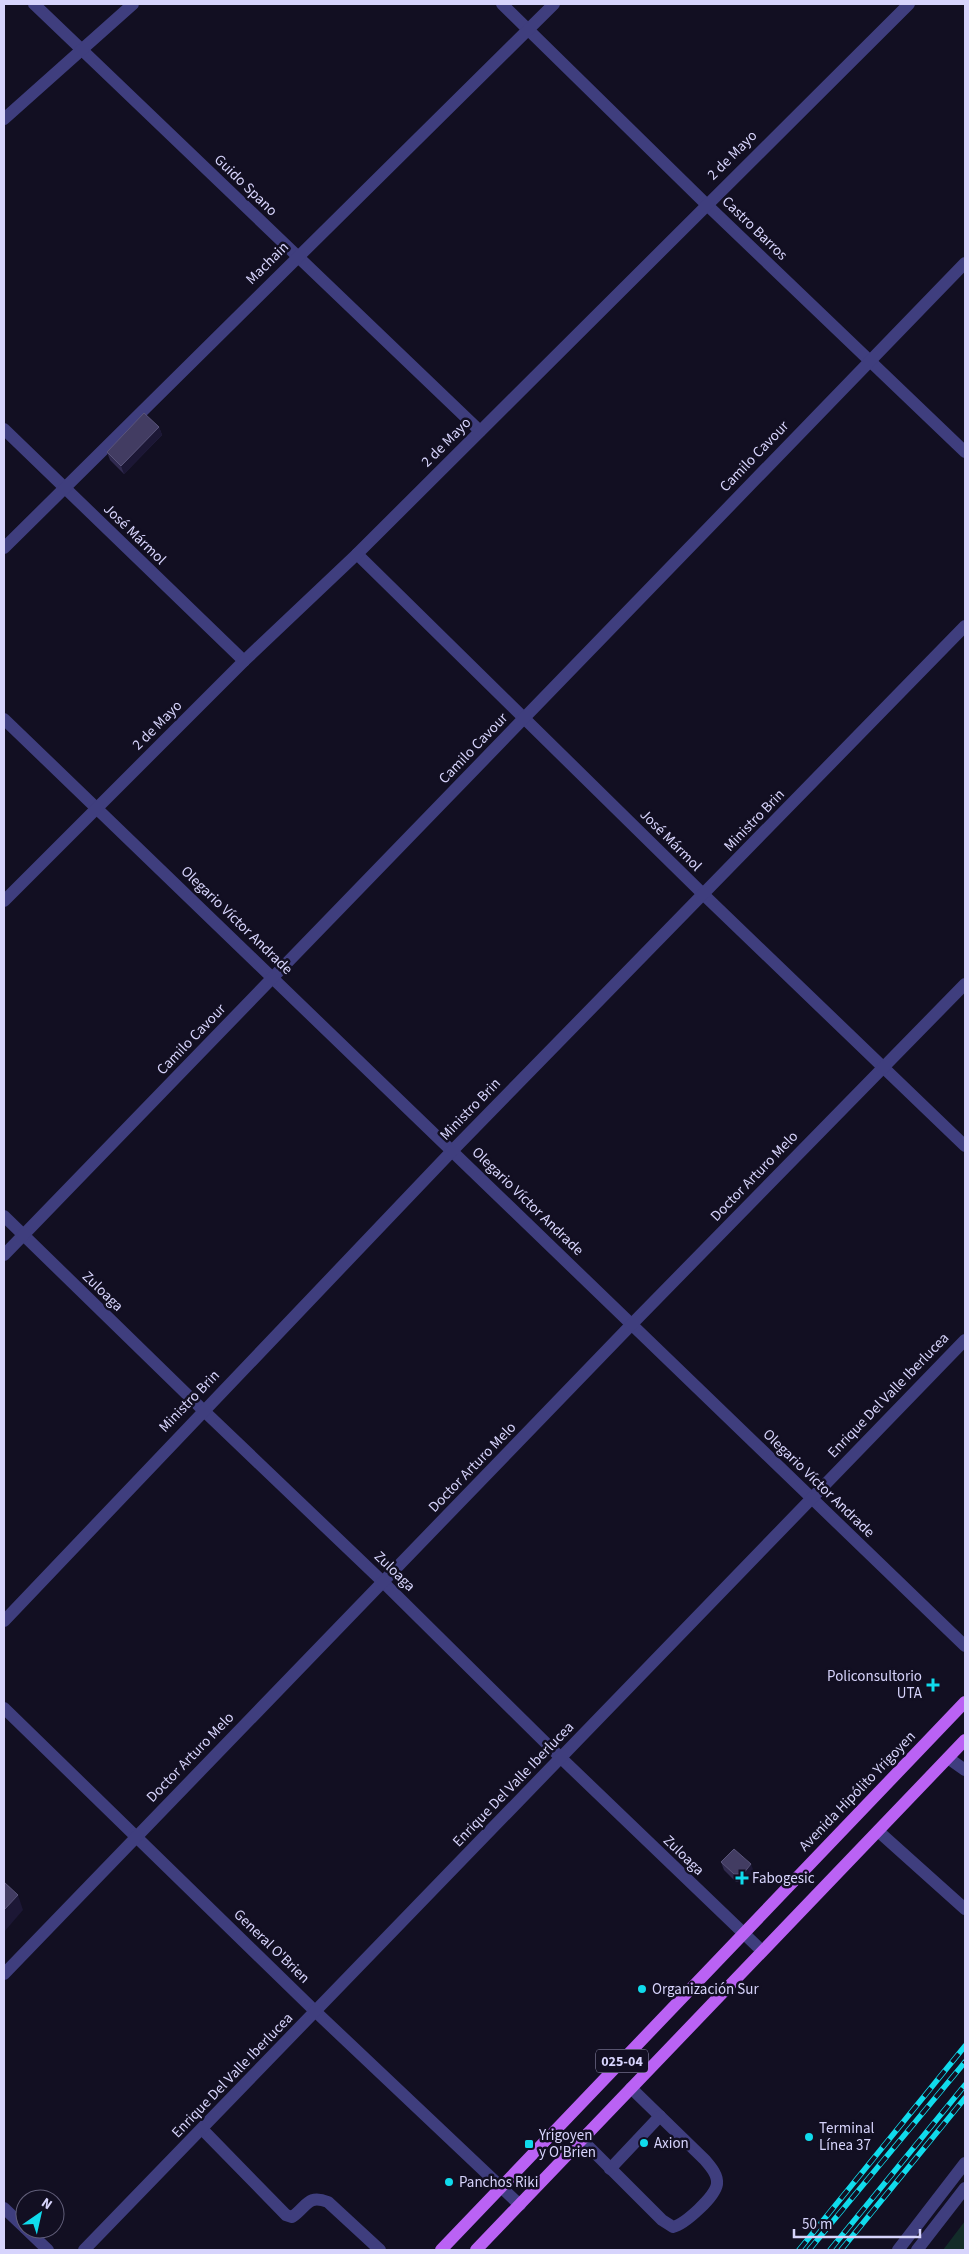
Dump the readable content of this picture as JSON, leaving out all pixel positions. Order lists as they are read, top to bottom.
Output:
{
  "streets": {
    "main road": ["Avenida Hipólito Yrigoyen", "025-04"],
    "street": [
      "2 de Mayo",
      "Guido Spano",
      "Castro Barros",
      "Machain",
      "Camilo Cavour",
      "José Mármol",
      "Ministro Brin",
      "Olegario Víctor Andrade",
      "Doctor Arturo Melo",
      "Zuloaga",
      "Enrique Del Valle Iberlucea",
      "General O'Brien"
    ]
  },
  "crossings": [
    ["2 de Mayo", "Guido Spano"],
    ["2 de Mayo", "Castro Barros"],
    ["2 de Mayo", "José Mármol"],
    ["2 de Mayo", "Olegario Víctor Andrade"],
    ["Guido Spano", "Machain"],
    ["Castro Barros", "Machain"],
    ["Castro Barros", "Camilo Cavour"],
    ["Machain", "José Mármol"],
    ["Camilo Cavour", "José Mármol"],
    ["Camilo Cavour", "Olegario Víctor Andrade"],
    ["Camilo Cavour", "Zuloaga"],
    ["José Mármol", "Ministro Brin"],
    ["José Mármol", "Doctor Arturo Melo"],
    ["Ministro Brin", "Olegario Víctor Andrade"],
    ["Ministro Brin", "Zuloaga"],
    ["Olegario Víctor Andrade", "Doctor Arturo Melo"],
    ["Olegario Víctor Andrade", "Enrique Del Valle Iberlucea"],
    ["Doctor Arturo Melo", "Zuloaga"],
    ["Doctor Arturo Melo", "General O'Brien"],
    ["Zuloaga", "Enrique Del Valle Iberlucea"],
    ["Zuloaga", "Avenida Hipólito Yrigoyen"],
    ["Zuloaga", "025-04"],
    ["Enrique Del Valle Iberlucea", "General O'Brien"],
    ["Avenida Hipólito Yrigoyen", "General O'Brien"],
    ["General O'Brien", "025-04"]
  ],
  "places": {
    "health": ["Policonsultorio UTA", "Fabogesic"],
    "other": [
      "Organización Sur",
      "Terminal Línea 37",
      "Axion",
      "Panchos Riki"
    ],
    "transit": ["Yrigoyen y O'Brien"]
  },
  "scale_bar": "50 m",
  "north": "top right"
}
